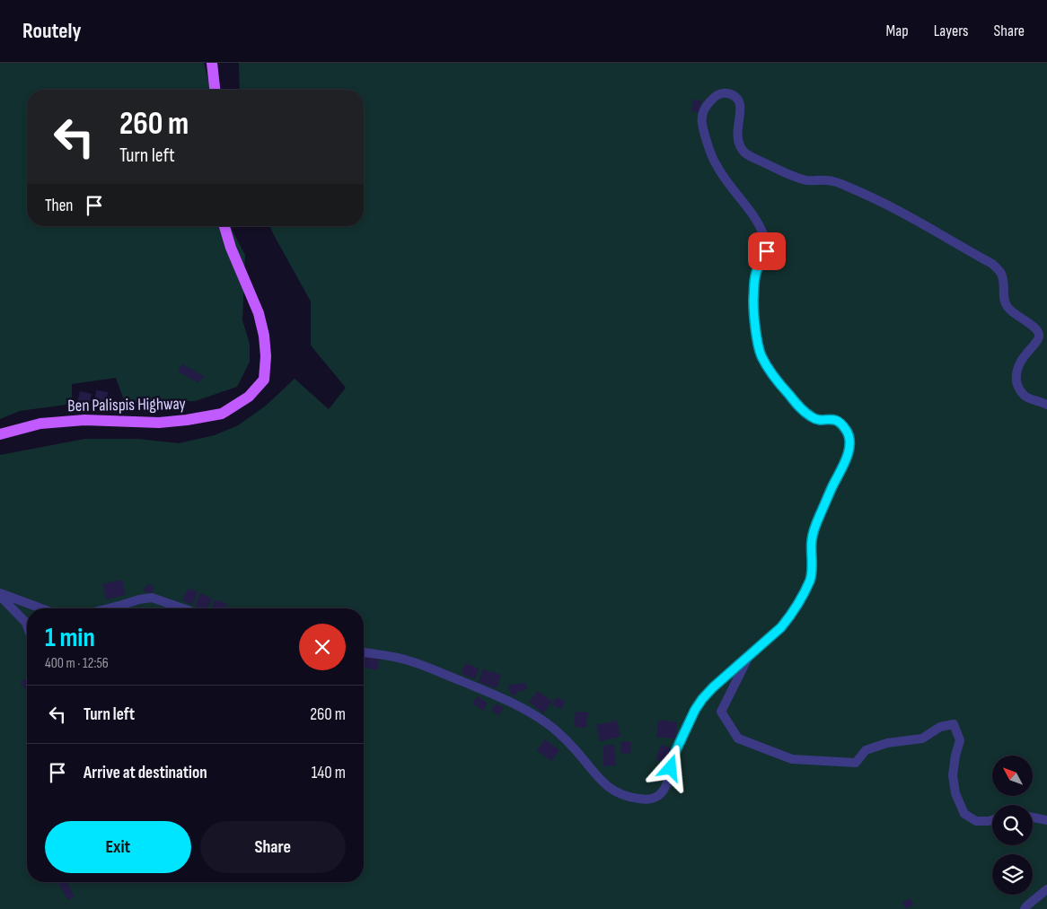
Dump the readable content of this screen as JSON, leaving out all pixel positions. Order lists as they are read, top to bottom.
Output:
{
  "streets": {
    "main road": ["Ben Palispis Highway"]
  },
  "north": "top left",
  "page": {
    "header": "Routely",
    "nav": ["Map", "Layers", "Share"],
    "turn": ["260 m", "Turn left"],
    "then": "Then",
    "heading": ["1 min", "400 m · 12:56"],
    "list": [
      {
        "name": "Turn left",
        "value": "260 m"
      },
      {
        "name": "Arrive at destination",
        "value": "140 m"
      }
    ],
    "buttons": ["Exit", "Share"]
  }
}
